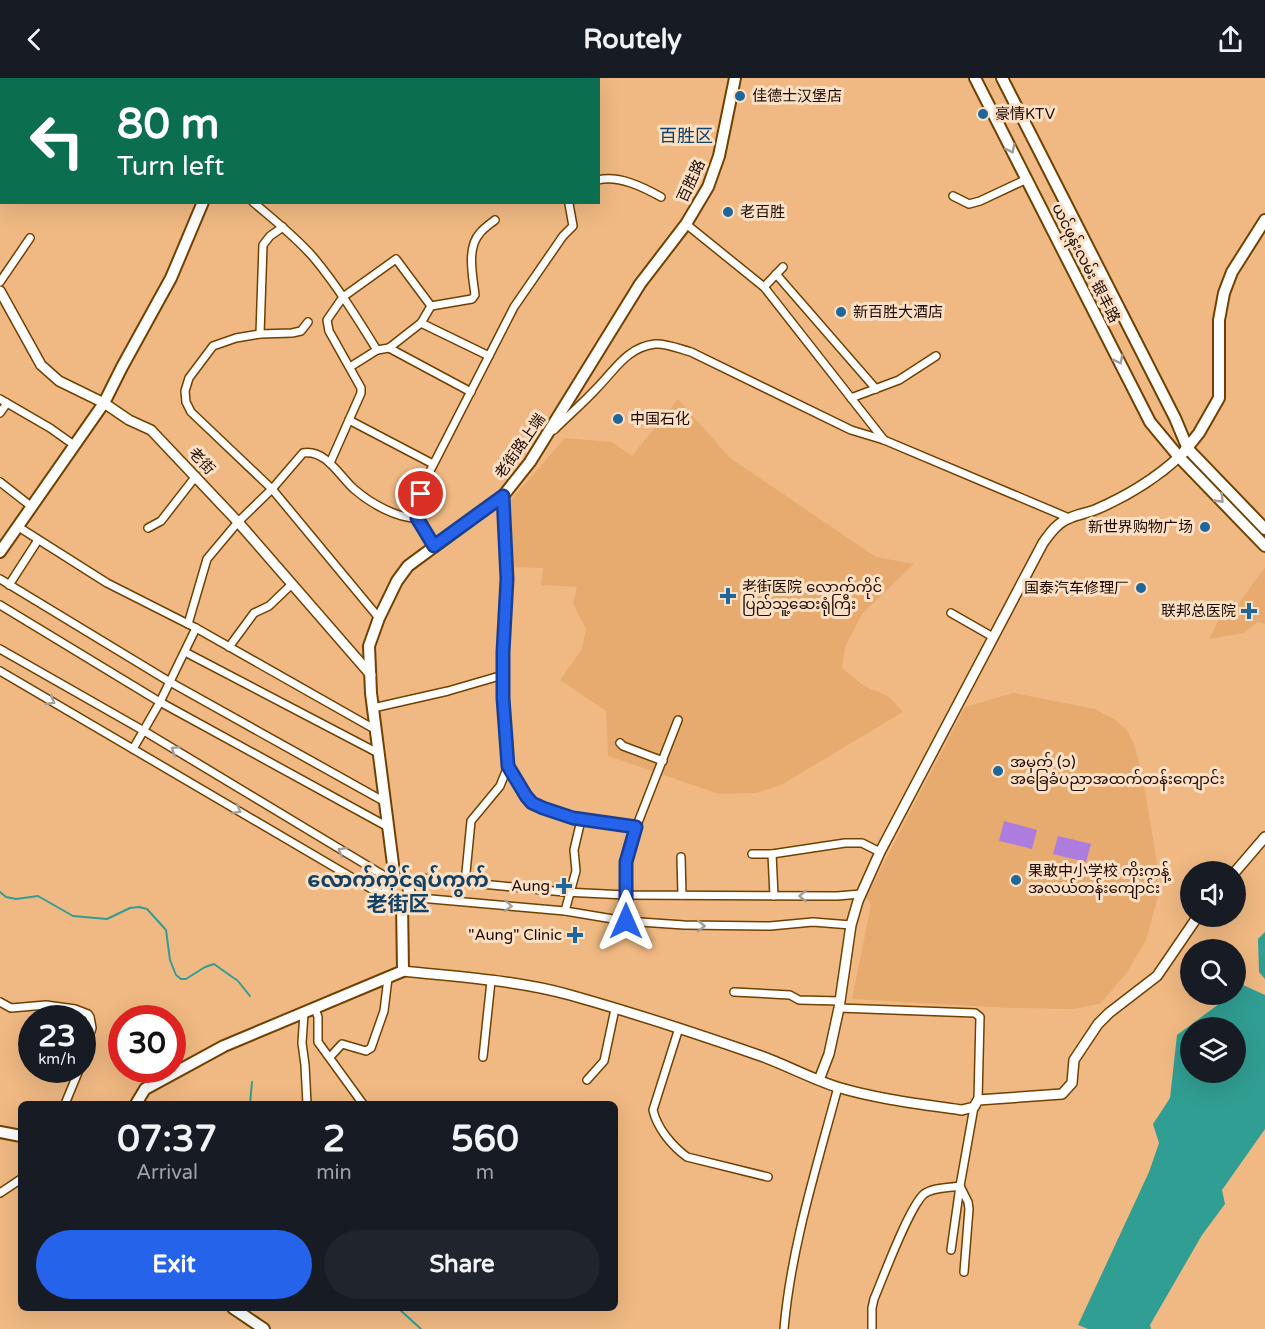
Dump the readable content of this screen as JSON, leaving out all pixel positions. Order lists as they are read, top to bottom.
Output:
{
  "streets": {
    "main road": ["百胜路", "ယင်ဖုန်းလမ်း 银丰路", "老街路上端"],
    "street": ["老街"]
  },
  "crossings": [
    ["百胜路", "老街路上端"],
    ["老街路上端", "老街"]
  ],
  "districts": ["百胜区", "လောက်ကိုင်ရပ်ကွက် 老街区"],
  "places": {
    "other": [
      "佳德士汉堡店",
      "豪情KTV",
      "老百胜",
      "新百胜大酒店",
      "中国石化",
      "新世界购物广场",
      "国泰汽车修理厂",
      "အမှတ် (၁) အခြေခံပညာအထက်တန်းကျောင်း",
      "果敢中小学校 ကိုးကန့် အလယ်တန်းကျောင်း"
    ],
    "health": [
      "老街医院 လောက်ကိုင် ပြည်သူ့ဆေးရုံကြီး",
      "联邦总医院",
      "Aung",
      "\"Aung\" Clinic"
    ]
  },
  "page": {
    "header": "Routely",
    "turn": ["80 m", "Turn left"],
    "speed": "23 km/h",
    "limit": "30",
    "eta": [
      "07:37",
      "Arrival",
      "2",
      "min",
      "560",
      "m"
    ],
    "buttons": ["Exit", "Share"]
  }
}
